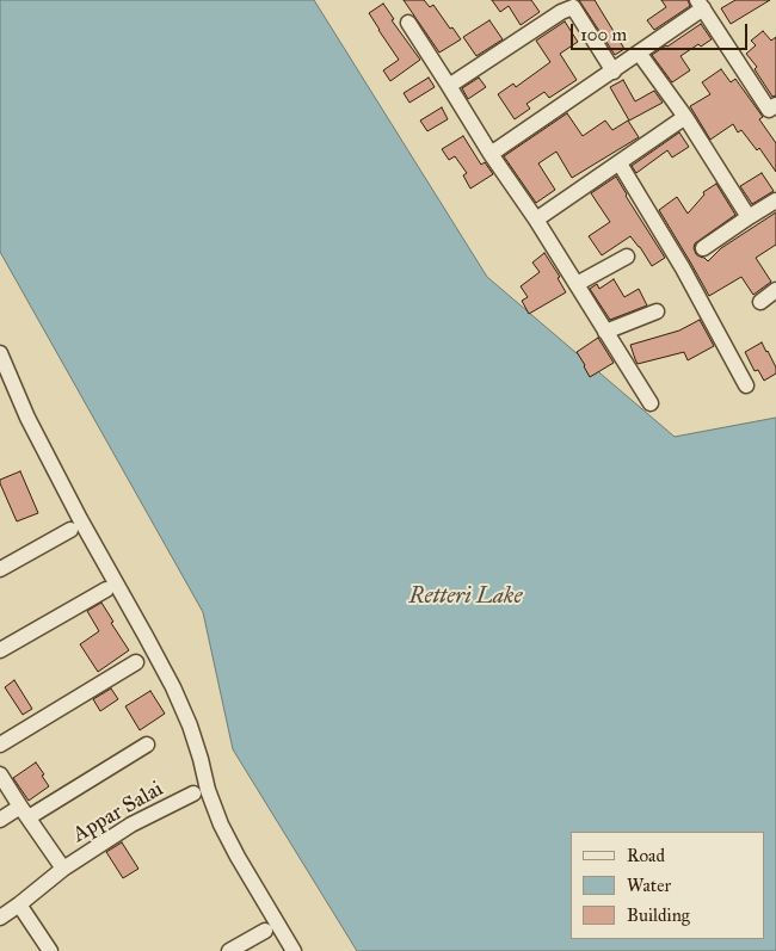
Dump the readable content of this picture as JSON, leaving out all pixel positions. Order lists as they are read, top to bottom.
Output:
{
  "streets": {
    "street": ["Appar Salai"]
  },
  "water": ["Retteri Lake"],
  "legend": ["Road", "Water", "Building"],
  "scale_bar": "100 m"
}
